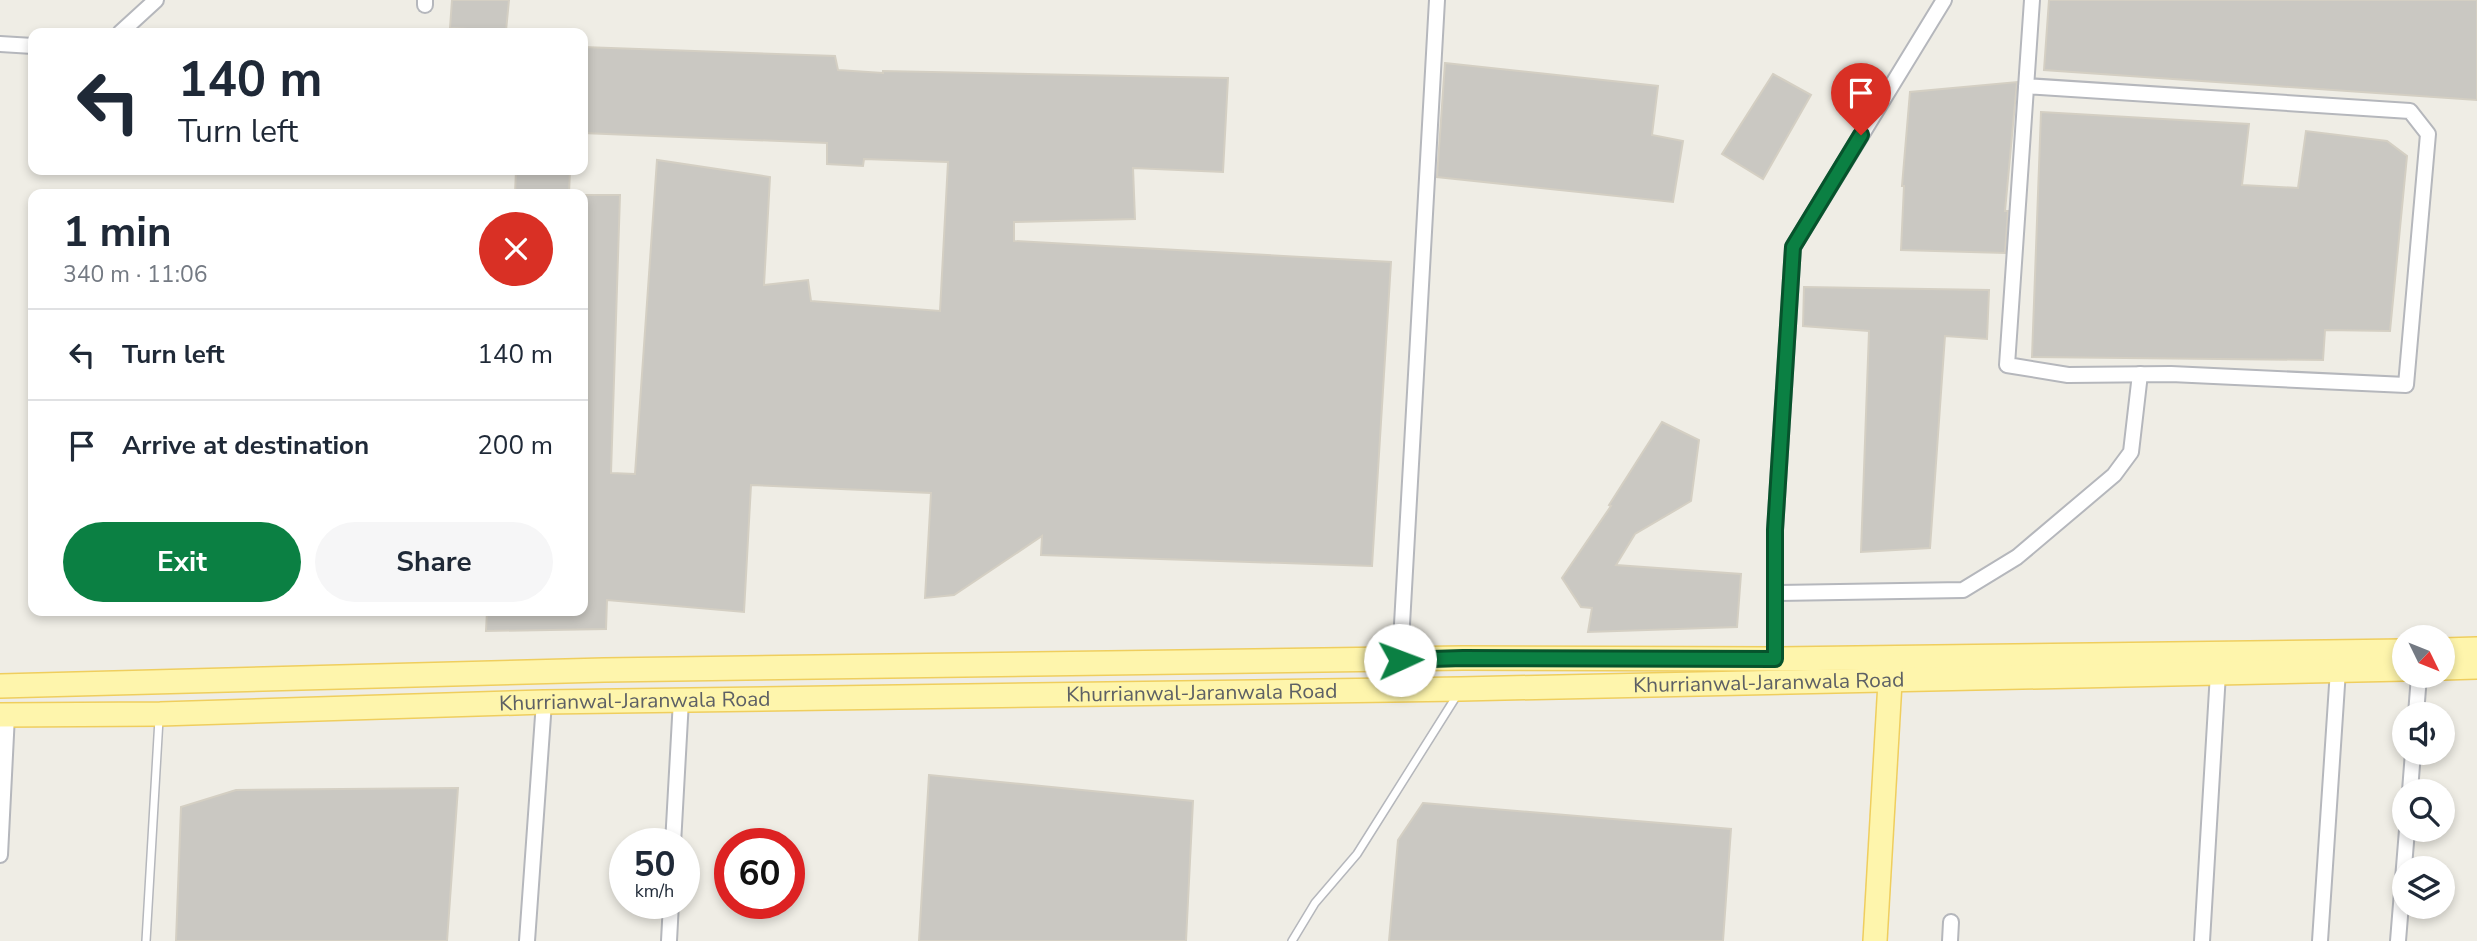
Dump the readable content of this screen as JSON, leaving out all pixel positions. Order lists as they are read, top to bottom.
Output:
{
  "streets": {
    "main road": ["Khurrianwal-Jaranwala Road"]
  },
  "north": "bottom right",
  "page": {
    "turn": ["140 m", "Turn left"],
    "heading": ["1 min", "340 m · 11:06"],
    "list": [
      {
        "name": "Turn left",
        "value": "140 m"
      },
      {
        "name": "Arrive at destination",
        "value": "200 m"
      }
    ],
    "buttons": ["Exit", "Share"],
    "speed": "50 km/h",
    "limit": "60"
  }
}
